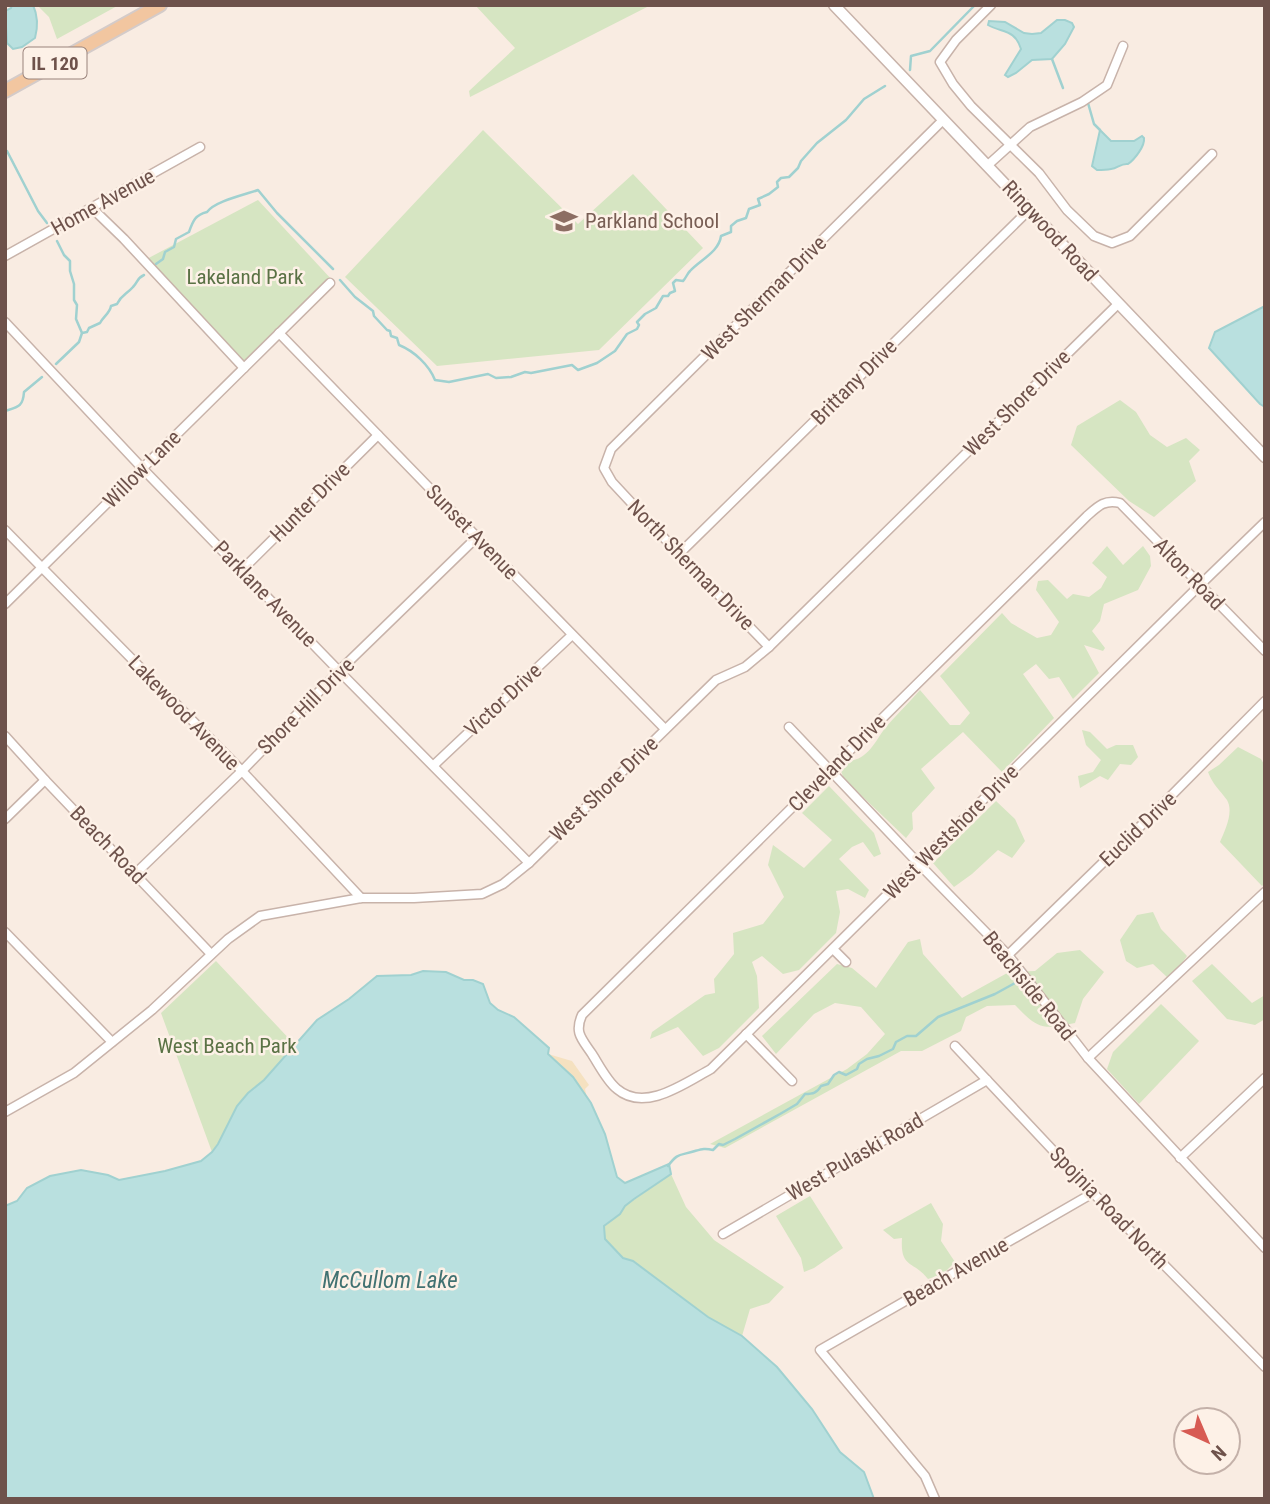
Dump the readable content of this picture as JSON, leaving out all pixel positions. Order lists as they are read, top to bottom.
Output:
{
  "streets": {
    "main road": ["IL 120"],
    "street": [
      "Home Avenue",
      "Ringwood Road",
      "West Sherman Drive",
      "Brittany Drive",
      "West Shore Drive",
      "Willow Lane",
      "Hunter Drive",
      "Sunset Avenue",
      "North Sherman Drive",
      "Alton Road",
      "Parklane Avenue",
      "Victor Drive",
      "Shore Hill Drive",
      "Lakewood Avenue",
      "Cleveland Drive",
      "Euclid Drive",
      "West Westshore Drive",
      "Beach Road",
      "Beachside Road",
      "West Pulaski Road",
      "Spojnia Road North",
      "Beach Avenue"
    ]
  },
  "crossings": [
    ["Ringwood Road", "West Sherman Drive"],
    ["Ringwood Road", "Brittany Drive"],
    ["Ringwood Road", "West Shore Drive"],
    ["West Sherman Drive", "North Sherman Drive"],
    ["Brittany Drive", "North Sherman Drive"],
    ["West Shore Drive", "Sunset Avenue"],
    ["West Shore Drive", "North Sherman Drive"],
    ["West Shore Drive", "Parklane Avenue"],
    ["West Shore Drive", "Lakewood Avenue"],
    ["West Shore Drive", "Beach Road"],
    ["Willow Lane", "Sunset Avenue"],
    ["Willow Lane", "Parklane Avenue"],
    ["Willow Lane", "Lakewood Avenue"],
    ["Hunter Drive", "Sunset Avenue"],
    ["Hunter Drive", "Parklane Avenue"],
    ["Sunset Avenue", "Victor Drive"],
    ["Sunset Avenue", "Shore Hill Drive"],
    ["Alton Road", "Cleveland Drive"],
    ["Alton Road", "West Westshore Drive"],
    ["Parklane Avenue", "Victor Drive"],
    ["Parklane Avenue", "Shore Hill Drive"],
    ["Shore Hill Drive", "Lakewood Avenue"],
    ["Shore Hill Drive", "Beach Road"],
    ["Cleveland Drive", "West Westshore Drive"],
    ["Cleveland Drive", "Beachside Road"],
    ["Euclid Drive", "Beachside Road"],
    ["West Westshore Drive", "Beachside Road"],
    ["West Pulaski Road", "Spojnia Road North"],
    ["Spojnia Road North", "Beach Avenue"]
  ],
  "water": ["McCullom Lake"],
  "parks": ["Lakeland Park", "West Beach Park"],
  "places": {
    "school or university": ["Parkland School"]
  },
  "north": "bottom right"
}
